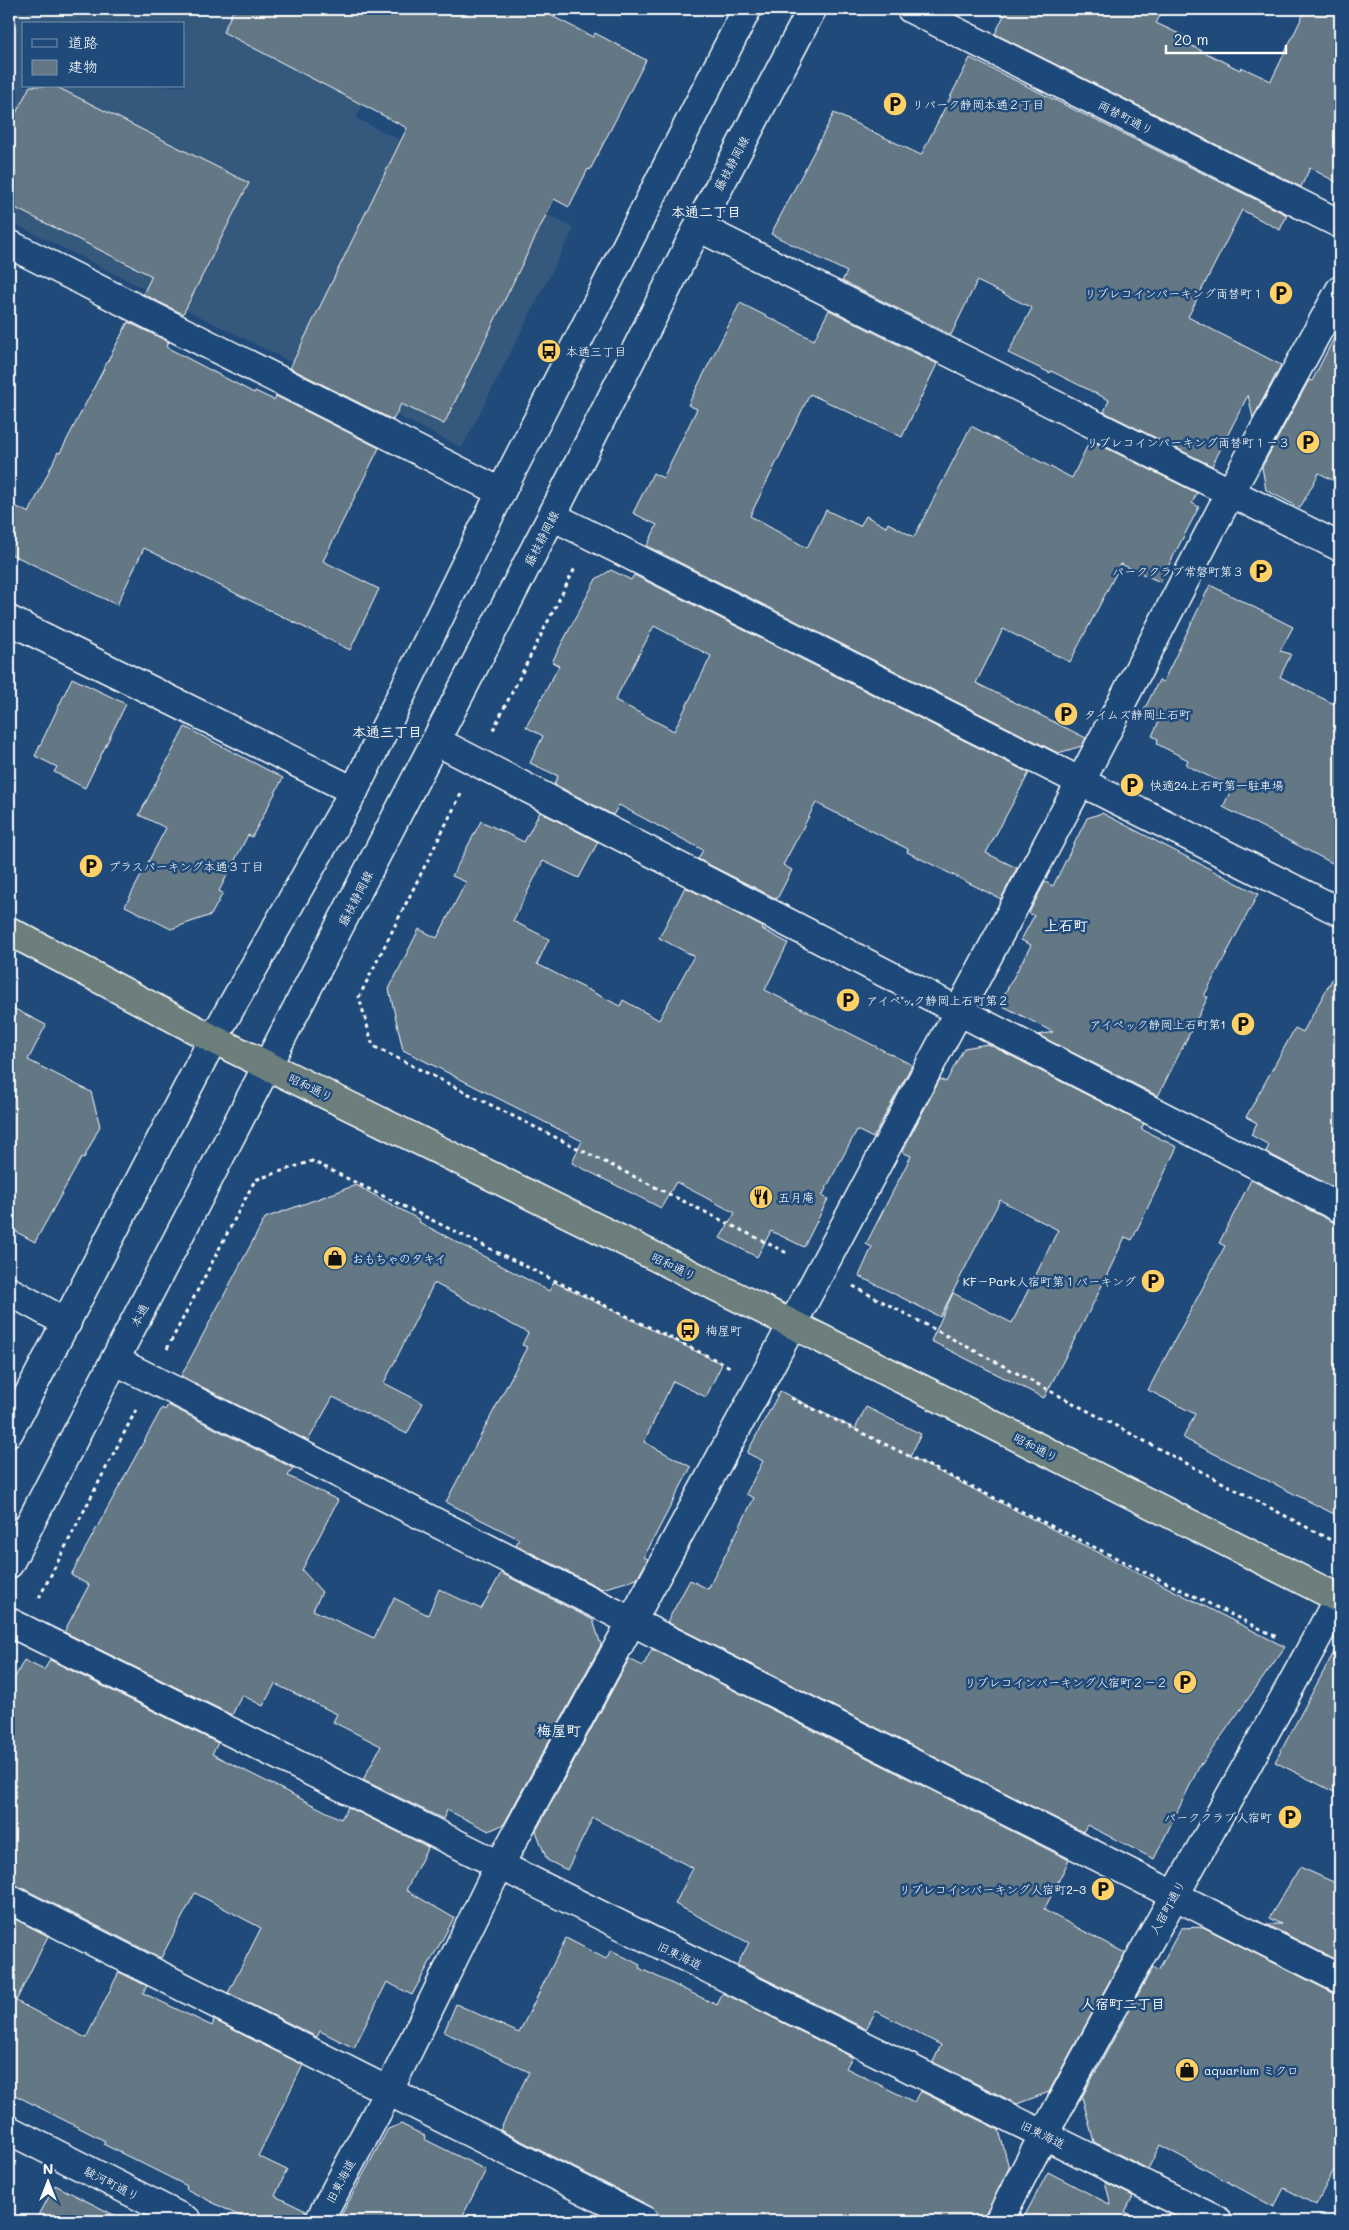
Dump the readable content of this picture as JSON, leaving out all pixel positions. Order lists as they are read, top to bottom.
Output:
{
  "streets": {
    "highway": ["昭和通り"],
    "street": [
      "両替町通り",
      "藤枝静岡線",
      "本通",
      "人宿町通り",
      "旧東海道",
      "駿河町通り"
    ]
  },
  "crossings": [
    ["藤枝静岡線", "昭和通り"],
    ["藤枝静岡線", "本通"],
    ["昭和通り", "本通"],
    ["昭和通り", "人宿町通り"],
    ["人宿町通り", "旧東海道"]
  ],
  "districts": [
    "本通二丁目",
    "本通三丁目",
    "上石町",
    "梅屋町",
    "人宿町二丁目"
  ],
  "places": {
    "parking": [
      "リパーク静岡本通２丁目",
      "リブレコインパーキング両替町１",
      "リブレコインパーキング両替町１－３",
      "パーククラブ常磐町第３",
      "タイムズ静岡上石町",
      "快適24上石町第一駐車場",
      "プラスパーキング本通３丁目",
      "アイペック静岡上石町第２",
      "アイペック静岡上石町第1",
      "KF－Park人宿町第１パーキング",
      "リブレコインパーキング人宿町２－２",
      "パーククラブ人宿町",
      "リブレコインパーキング人宿町2‐3"
    ],
    "bus stop": ["本通三丁目", "梅屋町"],
    "restaurant": ["五月庵"],
    "shop": ["おもちゃのタキイ", "aquarium ミクロ"]
  },
  "legend": ["道路", "建物"],
  "scale_bar": "20 m",
  "north": "top"
}
